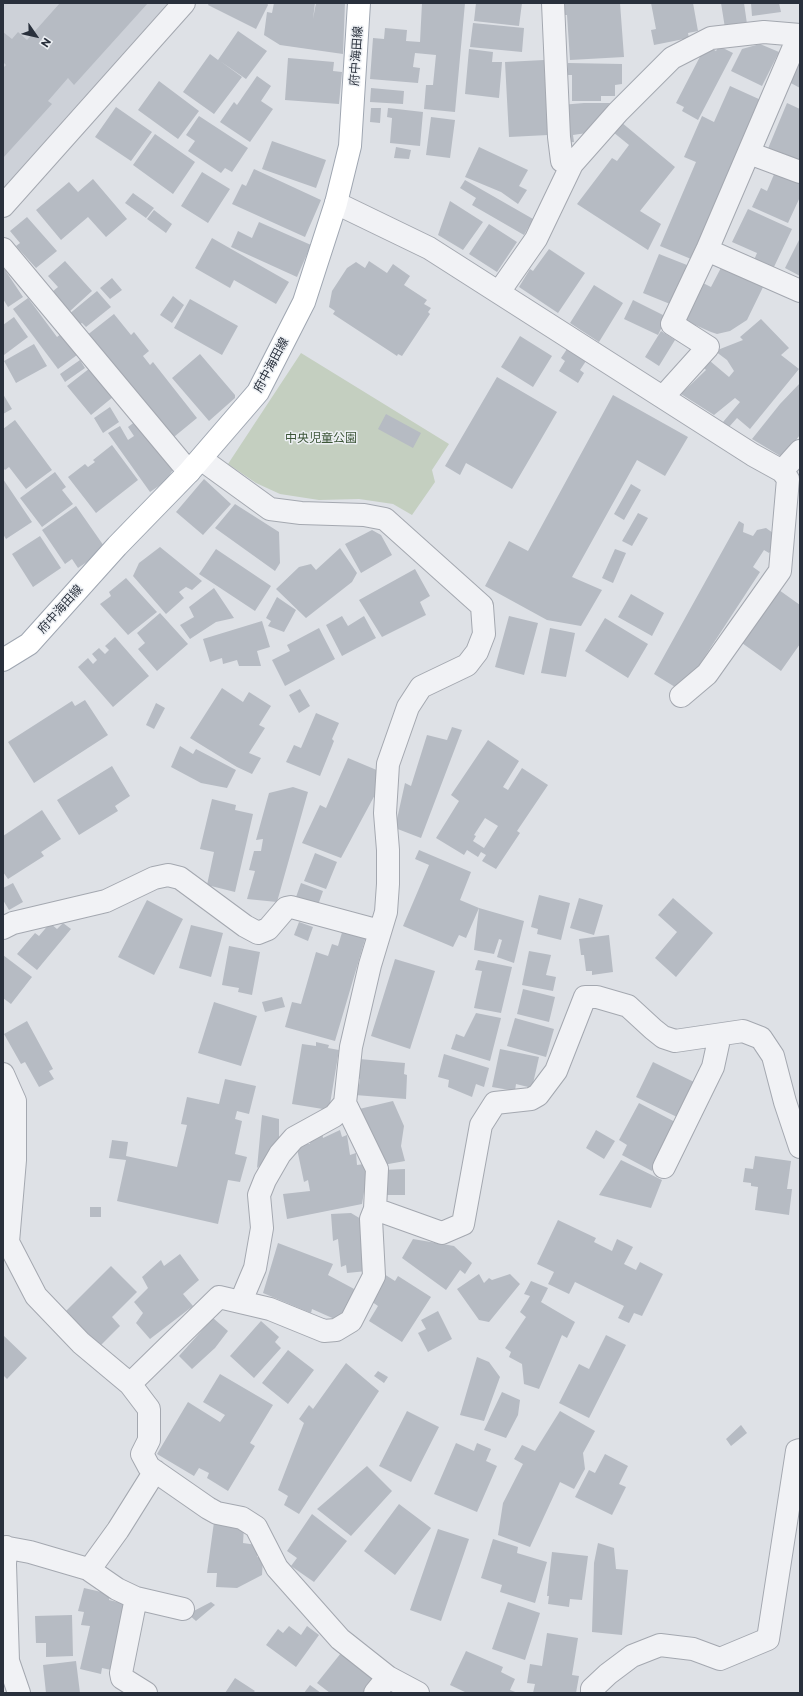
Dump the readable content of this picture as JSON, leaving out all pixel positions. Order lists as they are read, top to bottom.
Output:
{
  "streets": {
    "main road": ["府中海田線"]
  },
  "parks": ["中央児童公園"],
  "north": "bottom right"
}
